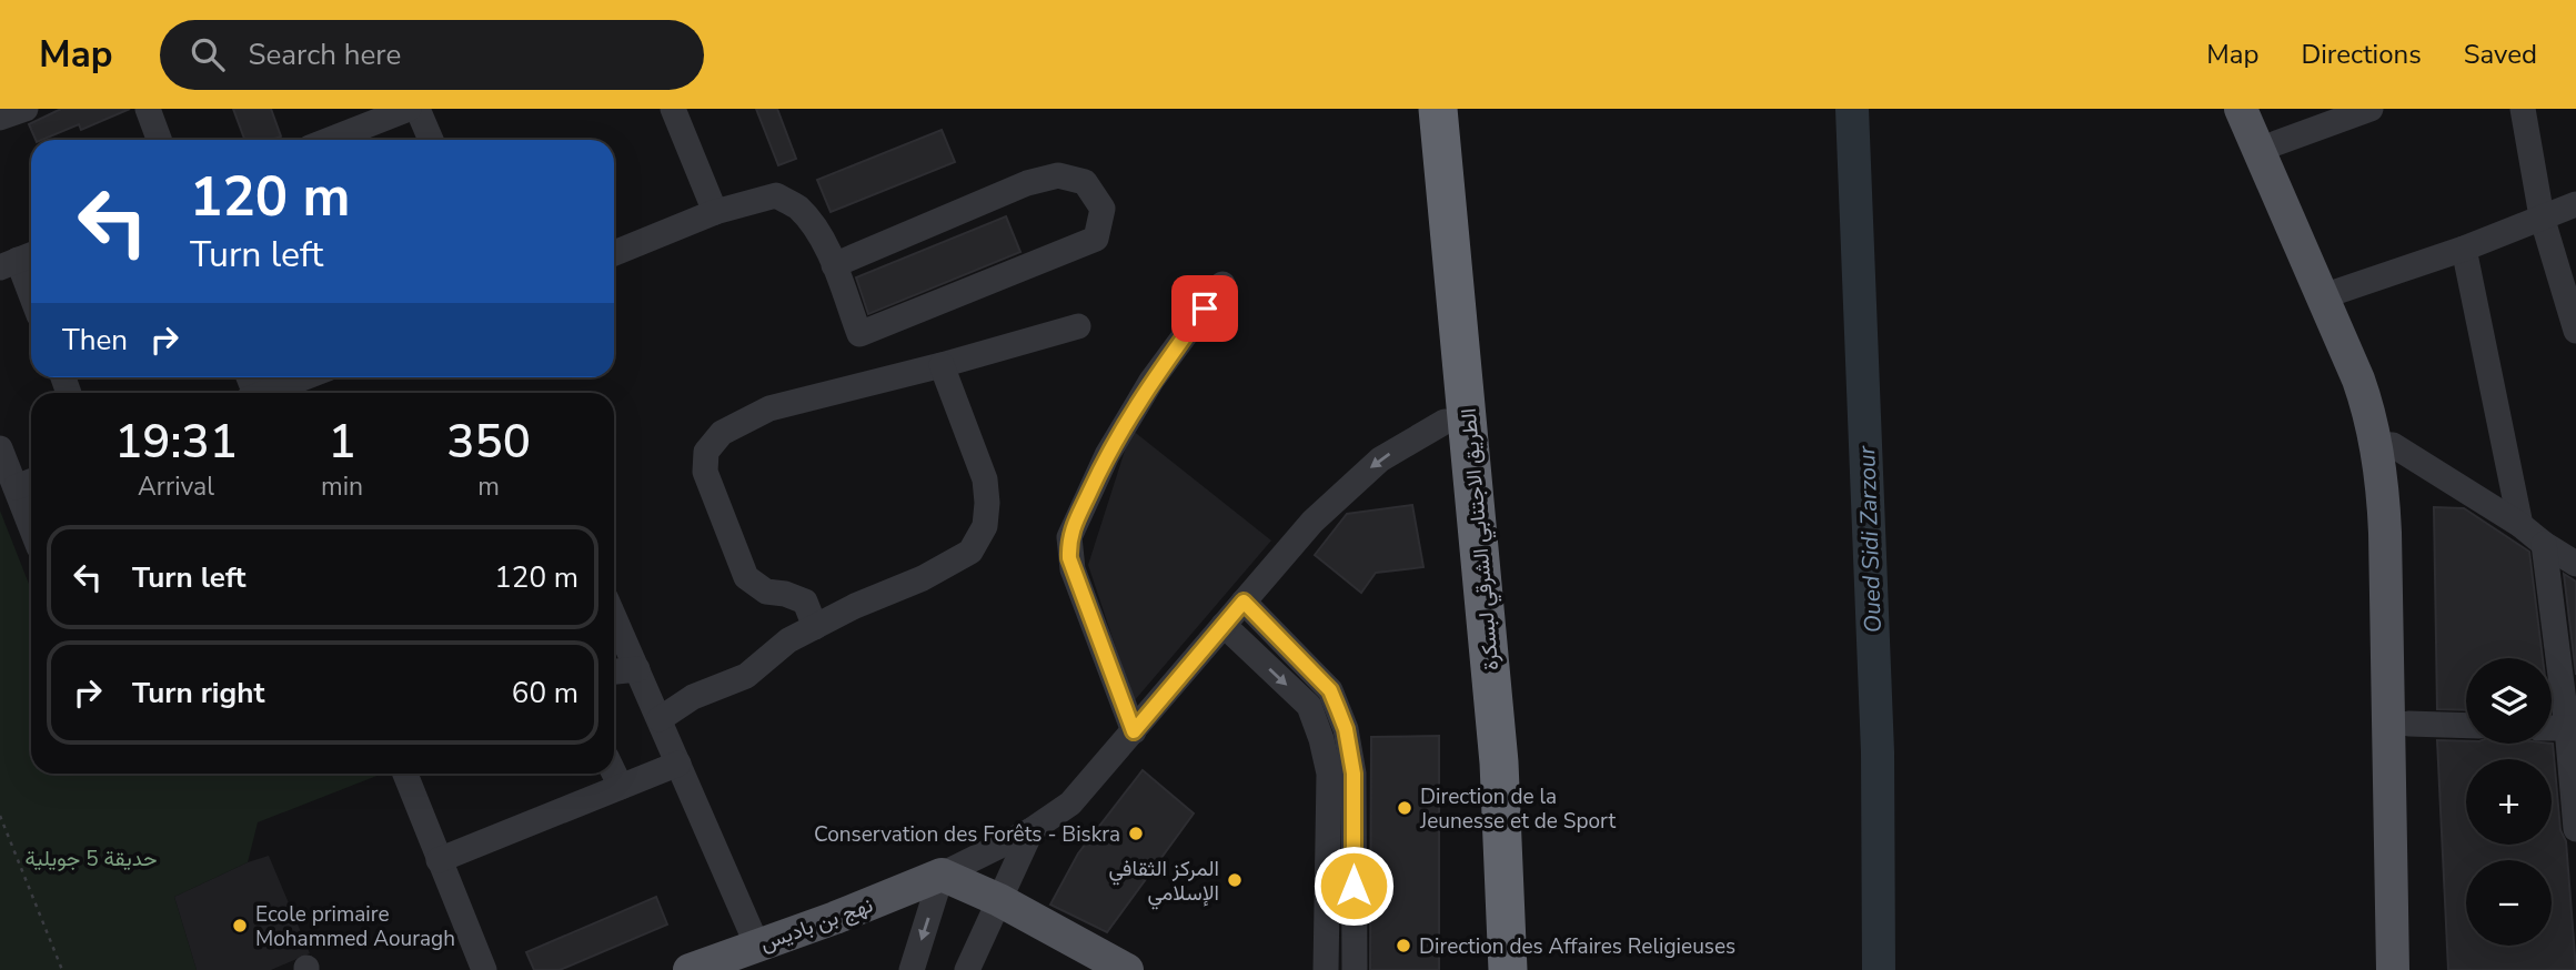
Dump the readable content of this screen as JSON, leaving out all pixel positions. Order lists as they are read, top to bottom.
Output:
{
  "streets": {
    "highway": ["الطريق الاجتنابي الشرقي لبسكرة"],
    "main road": ["نهج بن باديس"]
  },
  "water": ["Oued Sidi Zarzour"],
  "parks": ["حديقة 5 جويلية"],
  "places": [
    "Direction de la Jeunesse et de Sport",
    "Conservation des Forêts - Biskra",
    "المركز الثقافي الإسلامي",
    "Ecole primaire Mohammed Aouragh",
    "Direction des Affaires Religieuses"
  ],
  "page": {
    "header": "Map",
    "search": "Search here",
    "nav": ["Map", "Directions", "Saved"],
    "turn": ["120 m", "Turn left"],
    "then": "Then",
    "eta": [
      "19:31",
      "Arrival",
      "1",
      "min",
      "350",
      "m"
    ],
    "list": [
      {
        "name": "Turn left",
        "value": "120 m"
      },
      {
        "name": "Turn right",
        "value": "60 m"
      }
    ],
    "map_buttons": ["+", "−"]
  }
}
